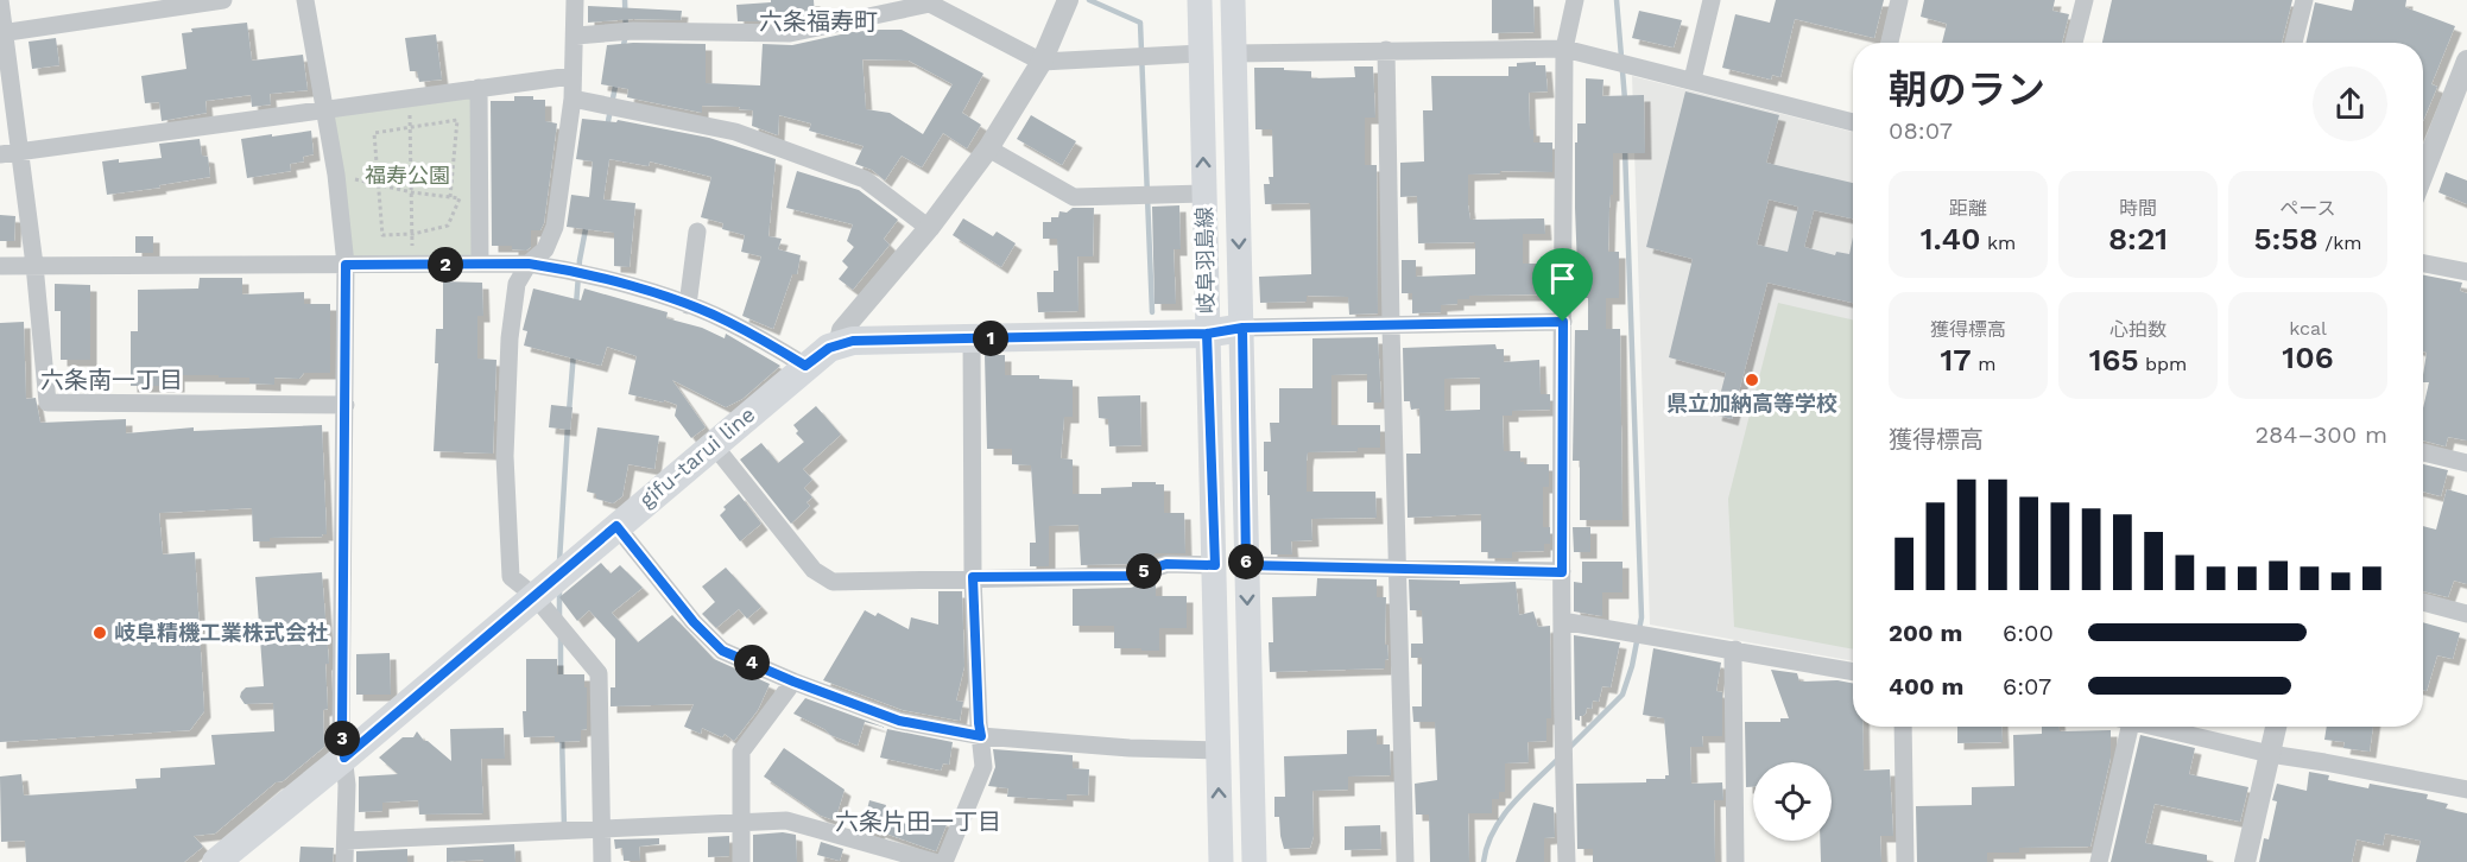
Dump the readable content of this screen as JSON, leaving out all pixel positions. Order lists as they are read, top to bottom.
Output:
{
  "streets": {
    "main road": ["岐阜羽島線", "gifu-tarui line"]
  },
  "crossings": [
    ["岐阜羽島線", "gifu-tarui line"]
  ],
  "districts": ["六条福寿町", "六条南一丁目", "六条片田一丁目"],
  "parks": ["福寿公園"],
  "places": ["県立加納高等学校", "岐阜精機工業株式会社"],
  "page": {
    "heading": ["朝のラン", "08:07"],
    "stats": [
      ["距離", "1.40 km"],
      ["時間", "8:21"],
      ["ペース", "5:58 /km"],
      ["獲得標高", "17 m"],
      ["心拍数", "165 bpm"],
      ["kcal", "106"]
    ],
    "pins": [
      "2",
      "1",
      "6",
      "5",
      "4",
      "3"
    ],
    "chart": ["獲得標高", "284–300 m"],
    "list": [
      {
        "name": "200 m",
        "note": "6:00"
      },
      {
        "name": "400 m",
        "note": "6:07"
      }
    ]
  }
}
